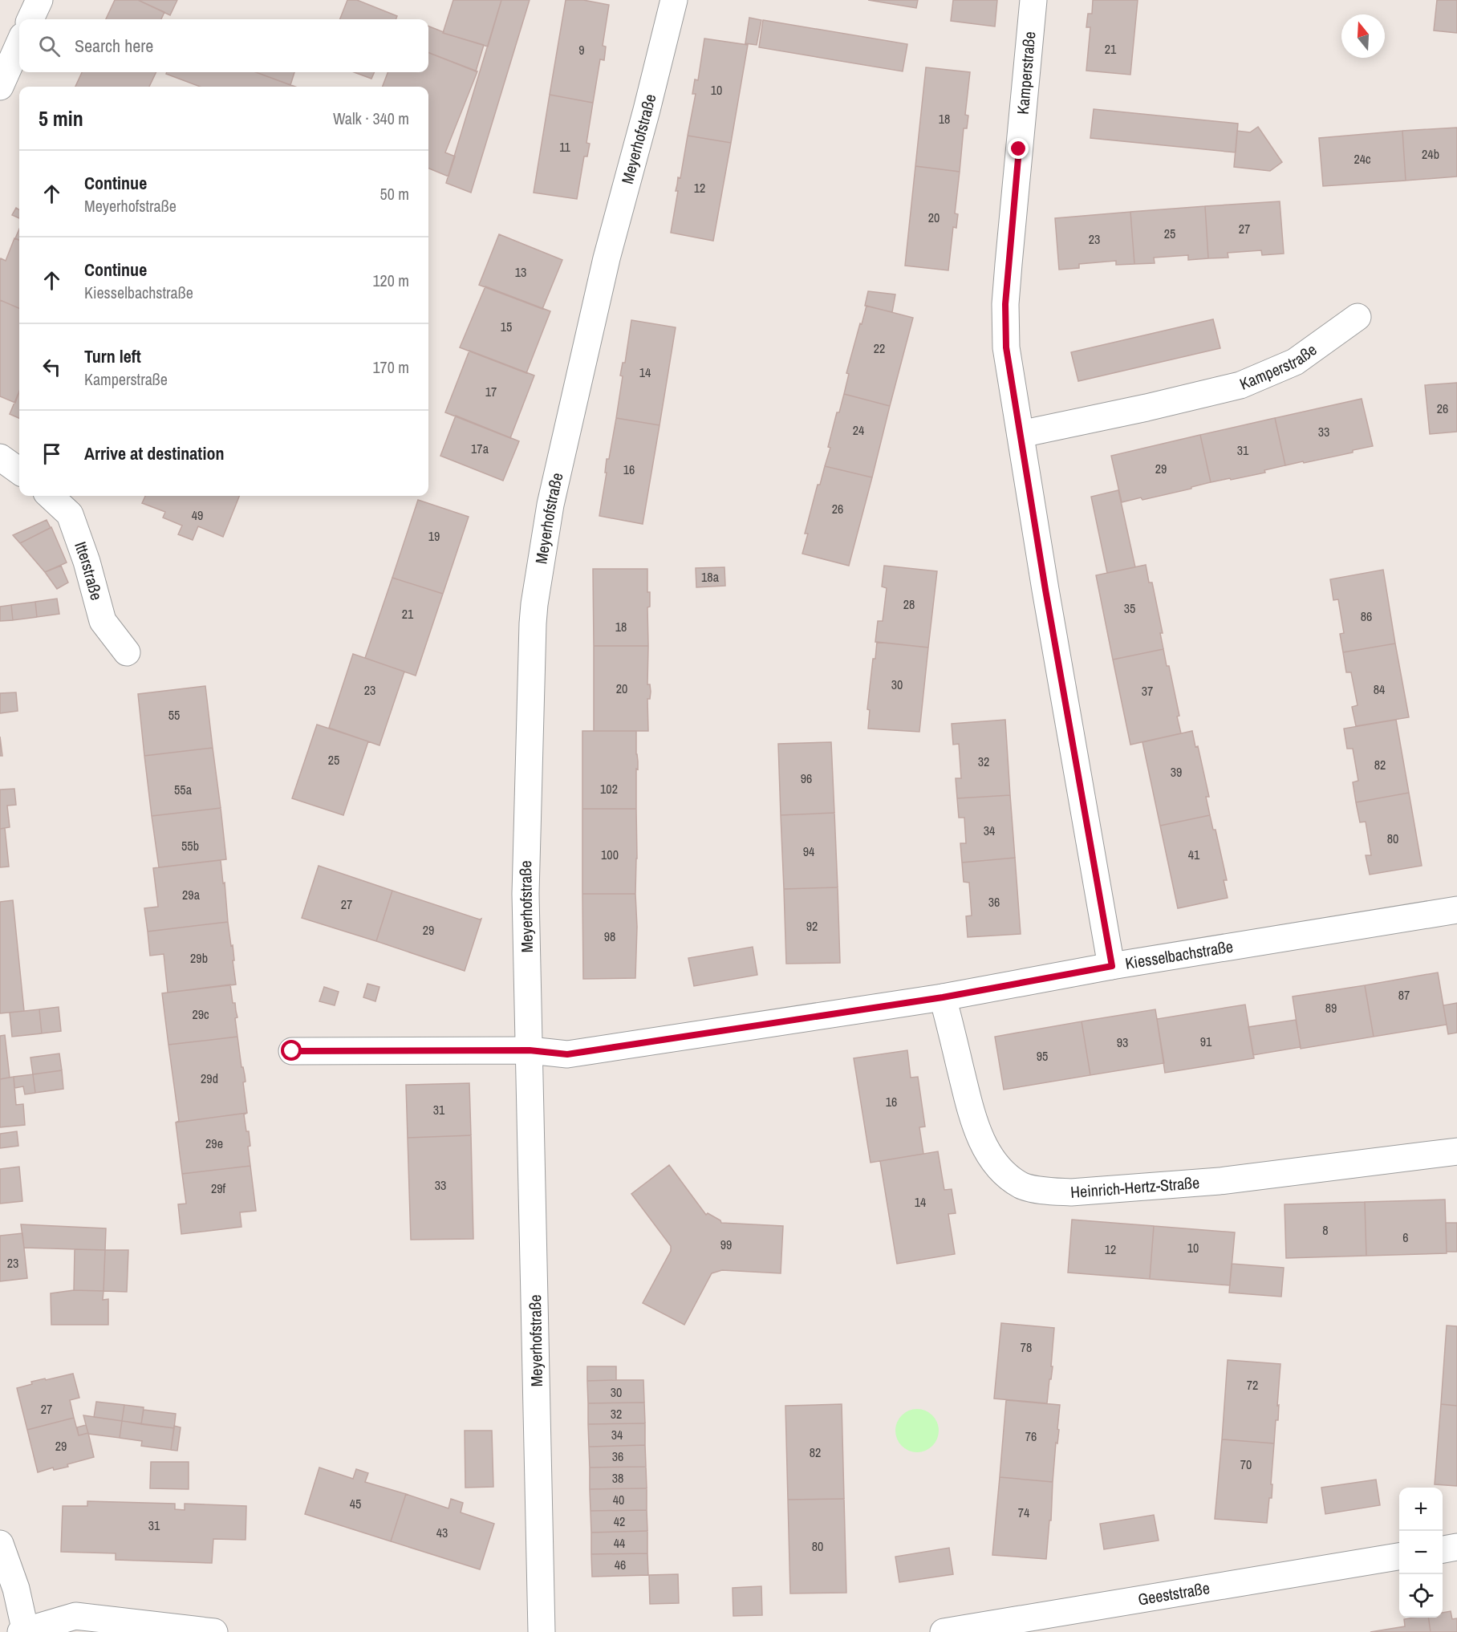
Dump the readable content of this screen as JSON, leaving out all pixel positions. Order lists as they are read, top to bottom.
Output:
{
  "streets": {
    "street": [
      "Kamperstraße",
      "Meyerhofstraße",
      "Itterstraße",
      "Kiesselbachstraße",
      "Heinrich-Hertz-Straße",
      "Geeststraße"
    ]
  },
  "crossings": [
    ["Kamperstraße", "Kiesselbachstraße"],
    ["Meyerhofstraße", "Kiesselbachstraße"],
    ["Kiesselbachstraße", "Heinrich-Hertz-Straße"]
  ],
  "house_numbers": [
    "21",
    "9",
    "10",
    "18",
    "11",
    "24b",
    "24c",
    "12",
    "20",
    "27",
    "25",
    "23",
    "13",
    "15",
    "22",
    "14",
    "17",
    "26",
    "24",
    "33",
    "17a",
    "31",
    "29",
    "16",
    "26",
    "49",
    "19",
    "18a",
    "28",
    "35",
    "21",
    "86",
    "18",
    "30",
    "20",
    "84",
    "23",
    "37",
    "55",
    "25",
    "32",
    "82",
    "39",
    "96",
    "102",
    "55a",
    "34",
    "80",
    "55b",
    "94",
    "100",
    "41",
    "29a",
    "36",
    "27",
    "92",
    "29",
    "98",
    "29b",
    "87",
    "89",
    "29c",
    "91",
    "93",
    "95",
    "29d",
    "16",
    "31",
    "29e",
    "33",
    "29f",
    "14",
    "8",
    "6",
    "99",
    "10",
    "12",
    "23",
    "78",
    "72",
    "30",
    "27",
    "32",
    "34",
    "76",
    "29",
    "82",
    "36",
    "70",
    "38",
    "40",
    "45",
    "74",
    "42",
    "31",
    "43",
    "44",
    "80",
    "46"
  ],
  "north": "top",
  "page": {
    "search": "Search here",
    "heading": ["5 min", "Walk · 340 m"],
    "list": [
      ["Continue", "Meyerhofstraße", "50 m"],
      ["Continue", "Kiesselbachstraße", "120 m"],
      ["Turn left", "Kamperstraße", "170 m"],
      "Arrive at destination"
    ],
    "map_buttons": ["+", "−"]
  }
}
